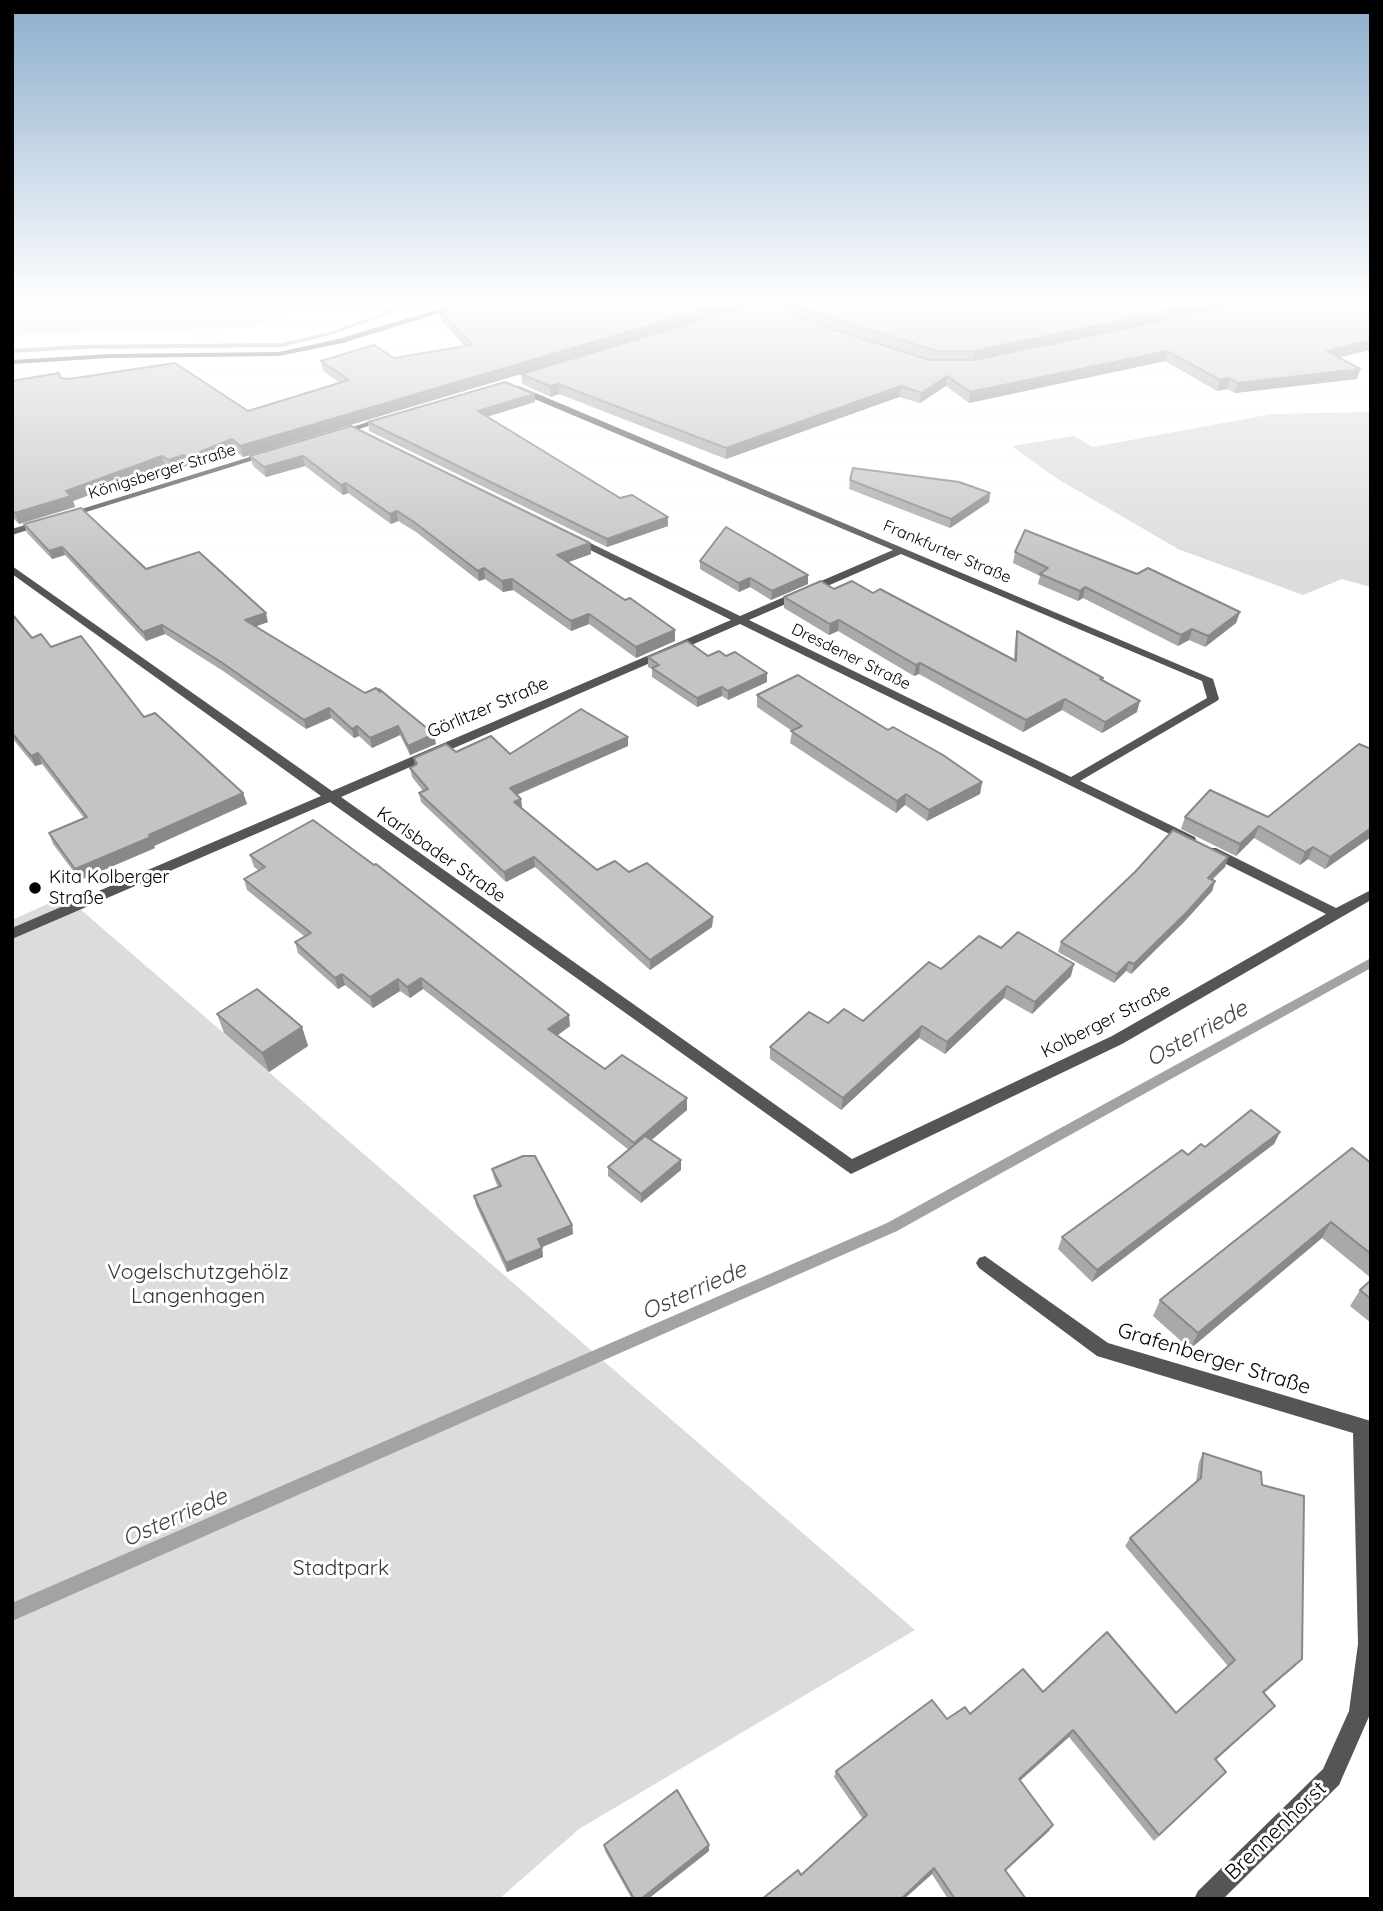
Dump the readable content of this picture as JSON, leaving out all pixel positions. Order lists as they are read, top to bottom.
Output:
{
  "streets": {
    "street": [
      "Königsberger Straße",
      "Frankfurter Straße",
      "Dresdener Straße",
      "Görlitzer Straße",
      "Karlsbader Straße",
      "Kolberger Straße",
      "Grafenberger Straße",
      "Brennenhorst"
    ]
  },
  "crossings": [
    ["Frankfurter Straße", "Dresdener Straße"],
    ["Frankfurter Straße", "Görlitzer Straße"],
    ["Dresdener Straße", "Görlitzer Straße"],
    ["Dresdener Straße", "Kolberger Straße"],
    ["Görlitzer Straße", "Karlsbader Straße"],
    ["Karlsbader Straße", "Kolberger Straße"],
    ["Grafenberger Straße", "Brennenhorst"]
  ],
  "water": ["Osterriede"],
  "parks": ["Vogelschutzgehölz Langenhagen", "Stadtpark"],
  "places": ["Kita Kolberger Straße"]
}
